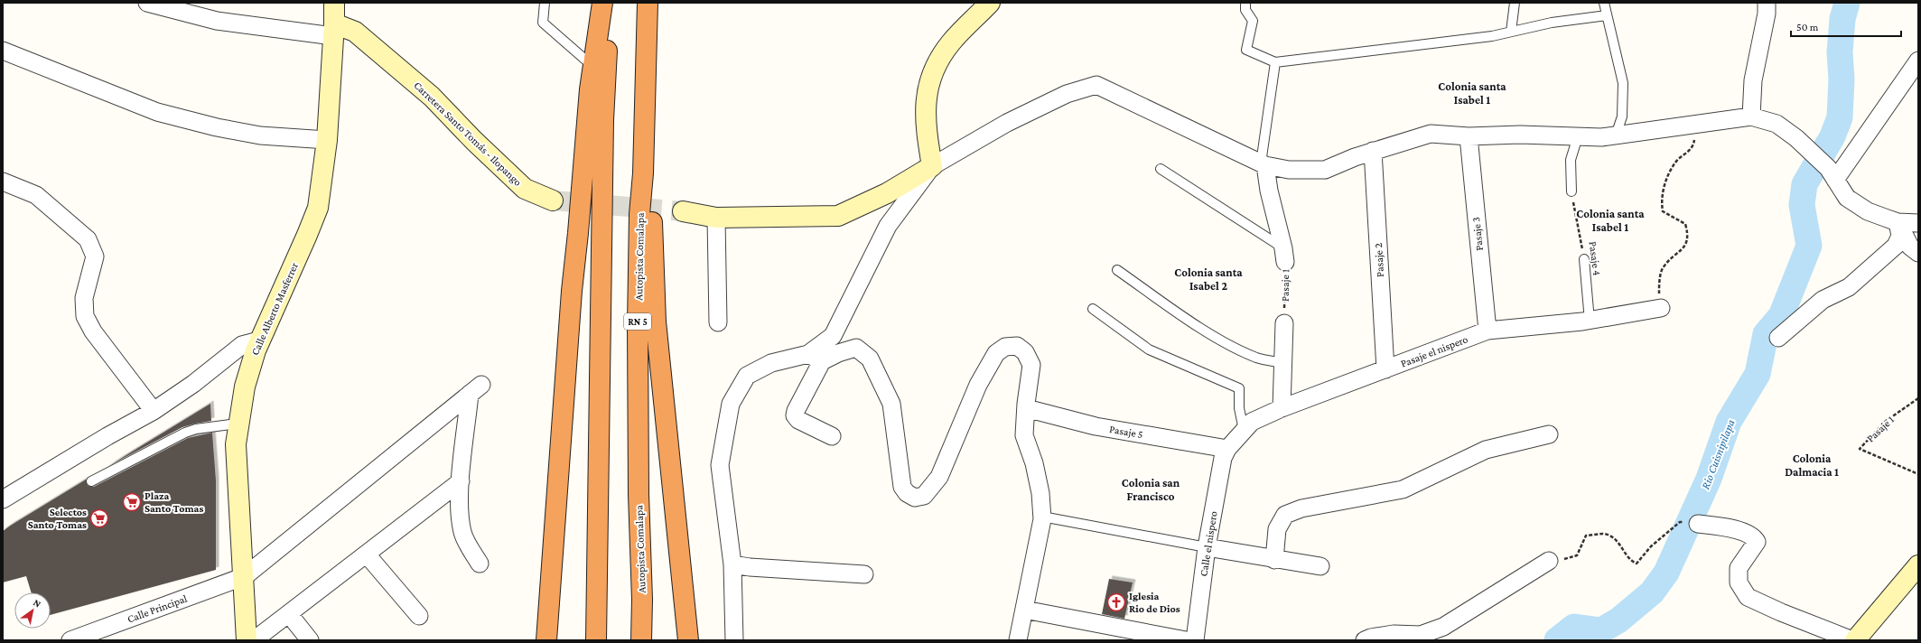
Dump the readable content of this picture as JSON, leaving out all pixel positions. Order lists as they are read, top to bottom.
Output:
{
  "streets": {
    "highway": ["Autopista Comalapa", "RN 5"],
    "main road": ["Carretera Santo Tomás - Ilopango", "Calle Alberto Masferrer"],
    "street": [
      "Pasaje 3",
      "Pasaje 2",
      "Pasaje el nispero",
      "Pasaje 5",
      "Calle el nispero",
      "Calle Principal"
    ],
    "lane": ["Pasaje 4"],
    "path": ["Pasaje 1"]
  },
  "crossings": [
    ["Carretera Santo Tomás - Ilopango", "Calle Alberto Masferrer"],
    ["Pasaje 3", "Pasaje el nispero"],
    ["Pasaje 4", "Pasaje el nispero"],
    ["Pasaje 2", "Pasaje el nispero"],
    ["Calle Alberto Masferrer", "Calle Principal"],
    ["Pasaje el nispero", "Pasaje 5"],
    ["Pasaje el nispero", "Calle el nispero"],
    ["Pasaje 5", "Calle el nispero"]
  ],
  "districts": [
    "Colonia santa Isabel 1",
    "Colonia santa Isabel 1",
    "Colonia santa Isabel 2",
    "Colonia Dalmacia 1",
    "Colonia san Francisco"
  ],
  "water": ["Rio Cuisnipilapa"],
  "places": {
    "supermarket": ["Plaza Santo Tomas", "Selectos Santo Tomas"],
    "church": ["Iglesia Rio de Dios"]
  },
  "scale_bar": "50 m",
  "north": "top right"
}
